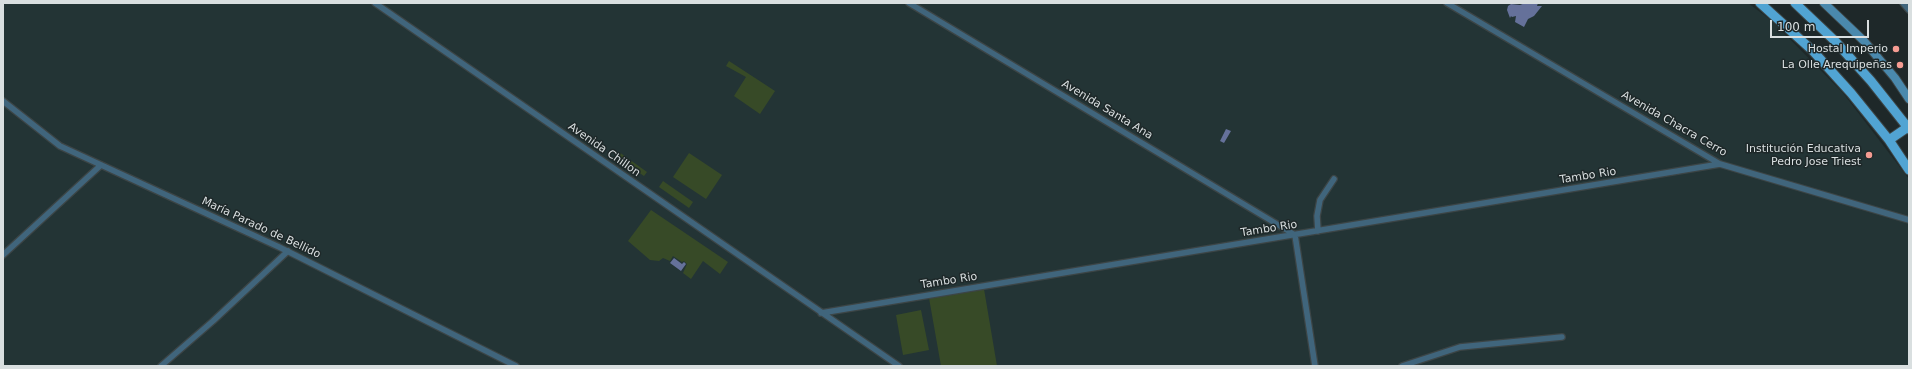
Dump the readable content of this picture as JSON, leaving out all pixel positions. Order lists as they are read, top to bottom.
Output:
{
  "streets": {
    "street": [
      "Avenida Santa Ana",
      "Avenida Chacra Cerro",
      "Avenida Chillon",
      "Tambo Rio",
      "María Parado de Bellido"
    ]
  },
  "crossings": [
    ["Avenida Santa Ana", "Tambo Rio"],
    ["Avenida Chacra Cerro", "Tambo Rio"],
    ["Avenida Chillon", "Tambo Rio"]
  ],
  "places": ["Hostal Imperio", "La Olle Arequipeñas", "Institución Educativa Pedro Jose Triest"],
  "scale_bar": "100 m"
}
